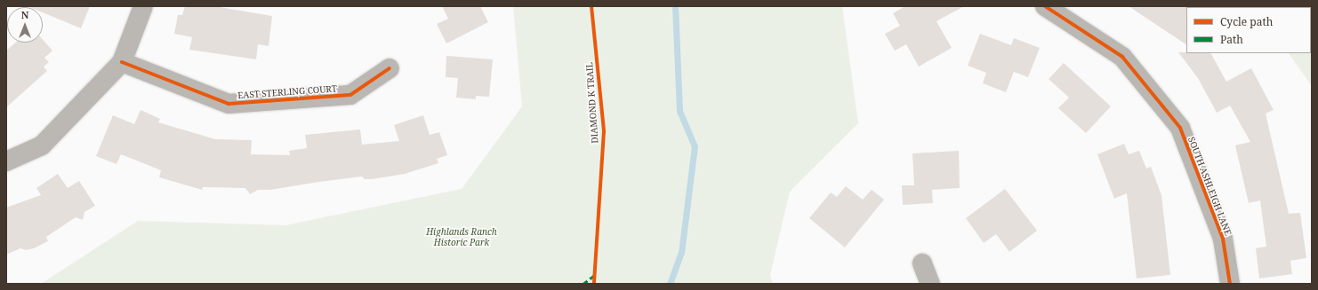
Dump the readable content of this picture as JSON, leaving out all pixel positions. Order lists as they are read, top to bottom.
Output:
{
  "streets": {
    "street": ["EAST STERLING COURT", "SOUTH ASHLEIGH LANE"],
    "cycle path": ["DIAMOND K TRAIL"]
  },
  "parks": ["Highlands Ranch Historic Park"],
  "legend": ["Cycle path", "Path"],
  "north": "top"
}
